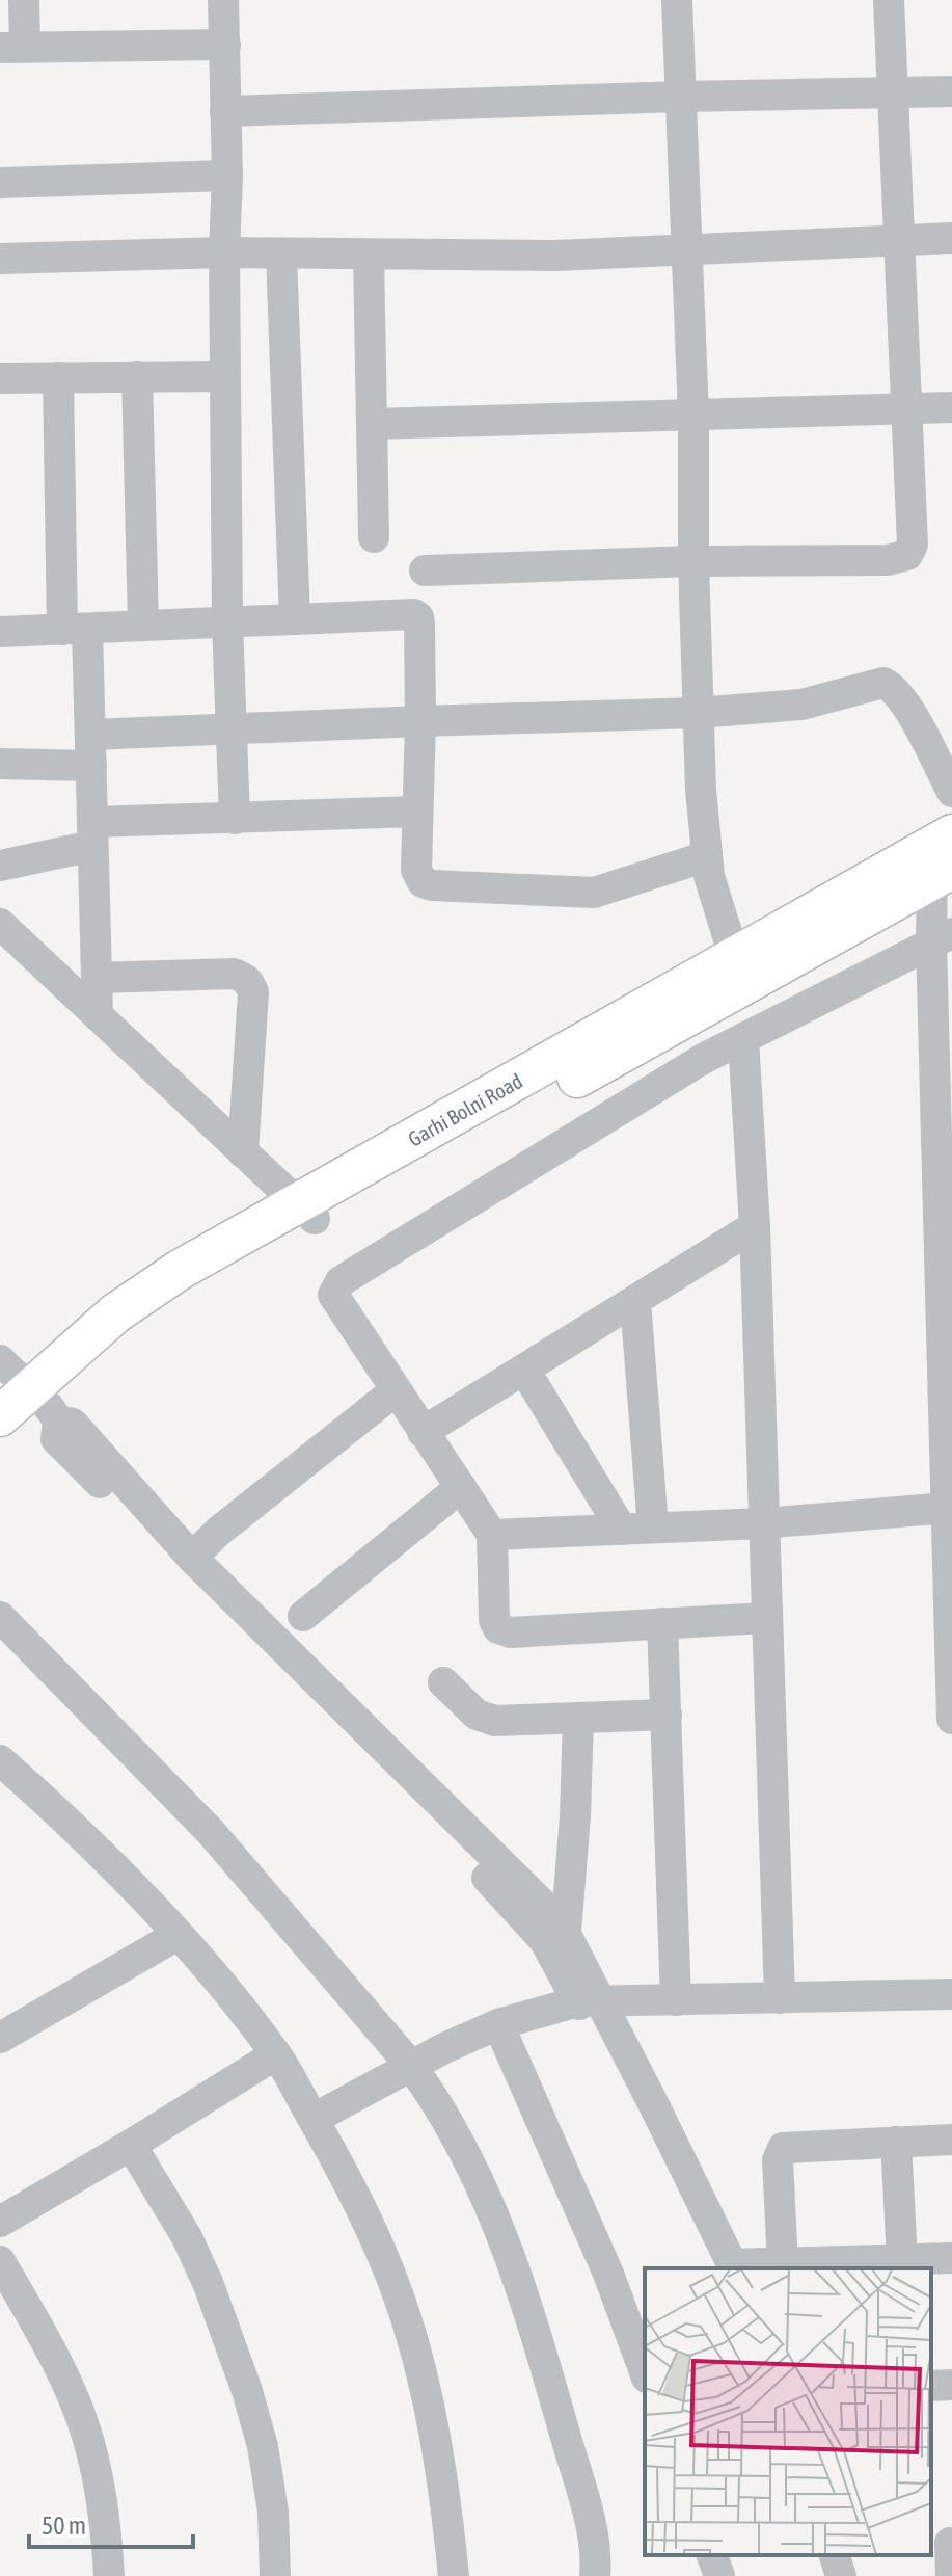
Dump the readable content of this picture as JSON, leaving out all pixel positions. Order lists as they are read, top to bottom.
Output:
{
  "streets": {
    "main road": ["Garhi Bolni Road"]
  },
  "scale_bar": "50 m"
}
